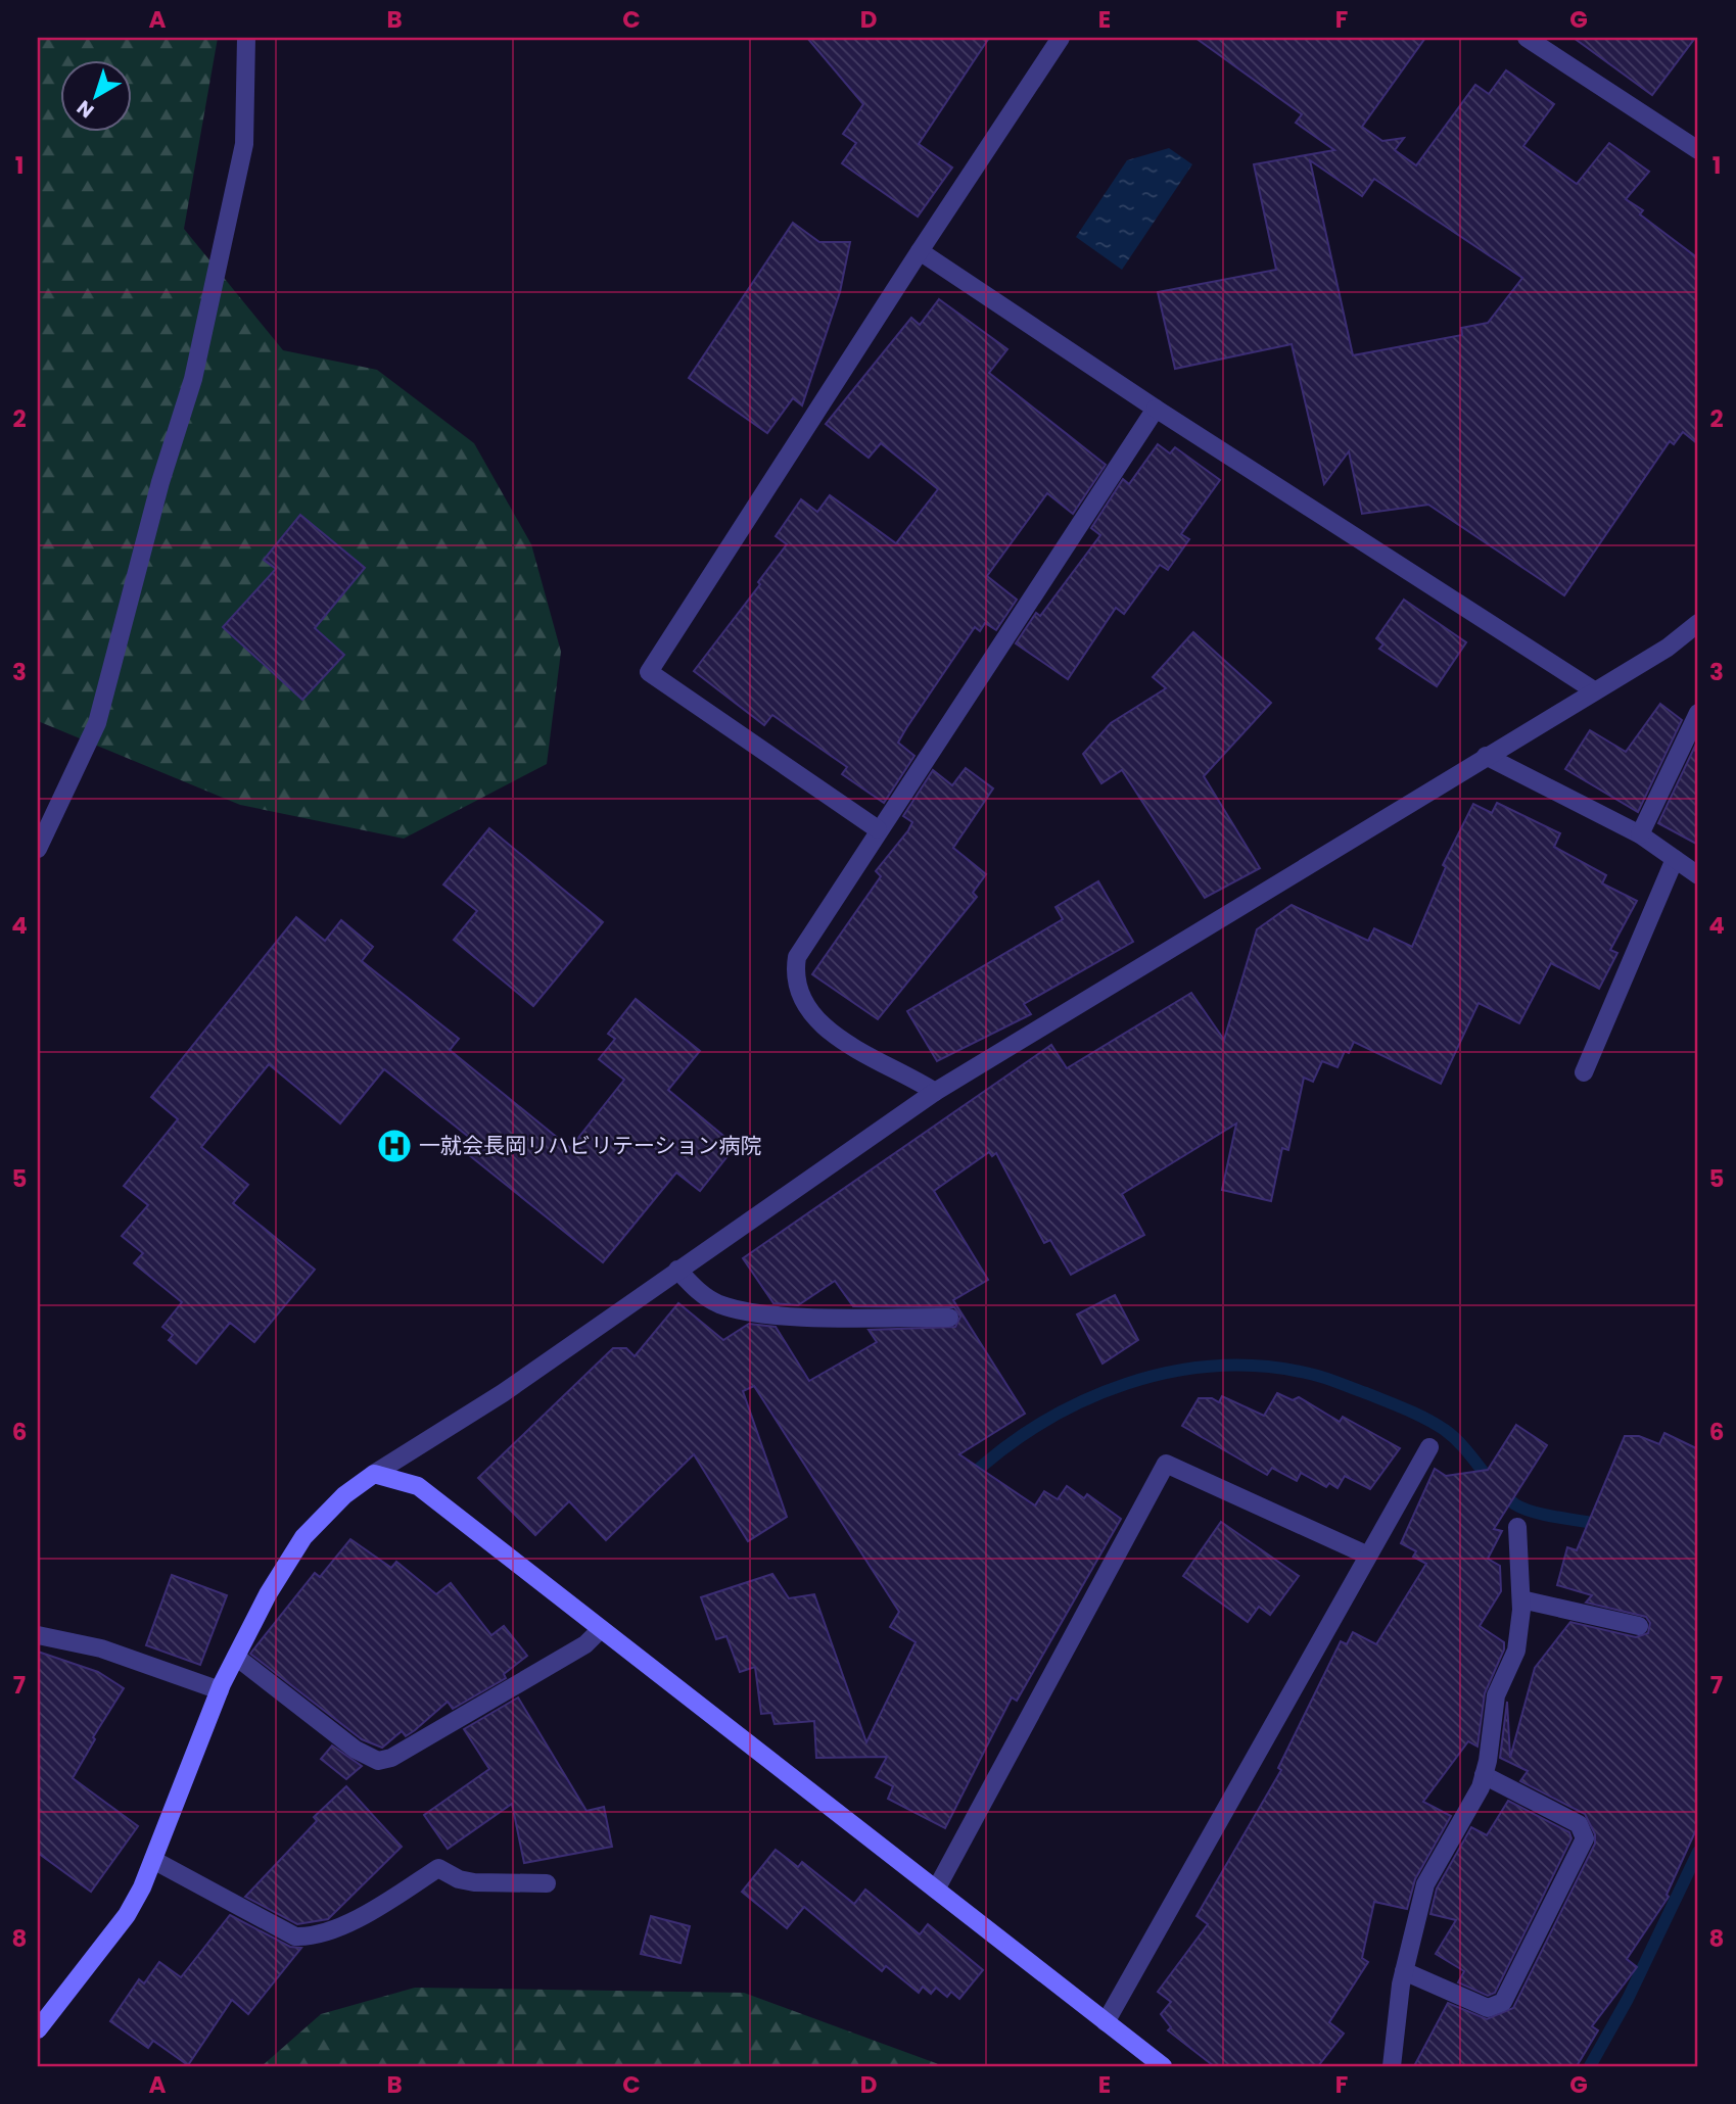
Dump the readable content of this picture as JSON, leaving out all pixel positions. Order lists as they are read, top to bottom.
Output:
{
  "places": {
    "hospital": ["一就会長岡リハビリテーション病院"]
  },
  "north": "bottom left",
  "grid": {
    "columns": [
      "A",
      "B",
      "C",
      "D",
      "E",
      "F",
      "G"
    ],
    "rows": [
      "1",
      "2",
      "3",
      "4",
      "5",
      "6",
      "7",
      "8"
    ]
  }
}
